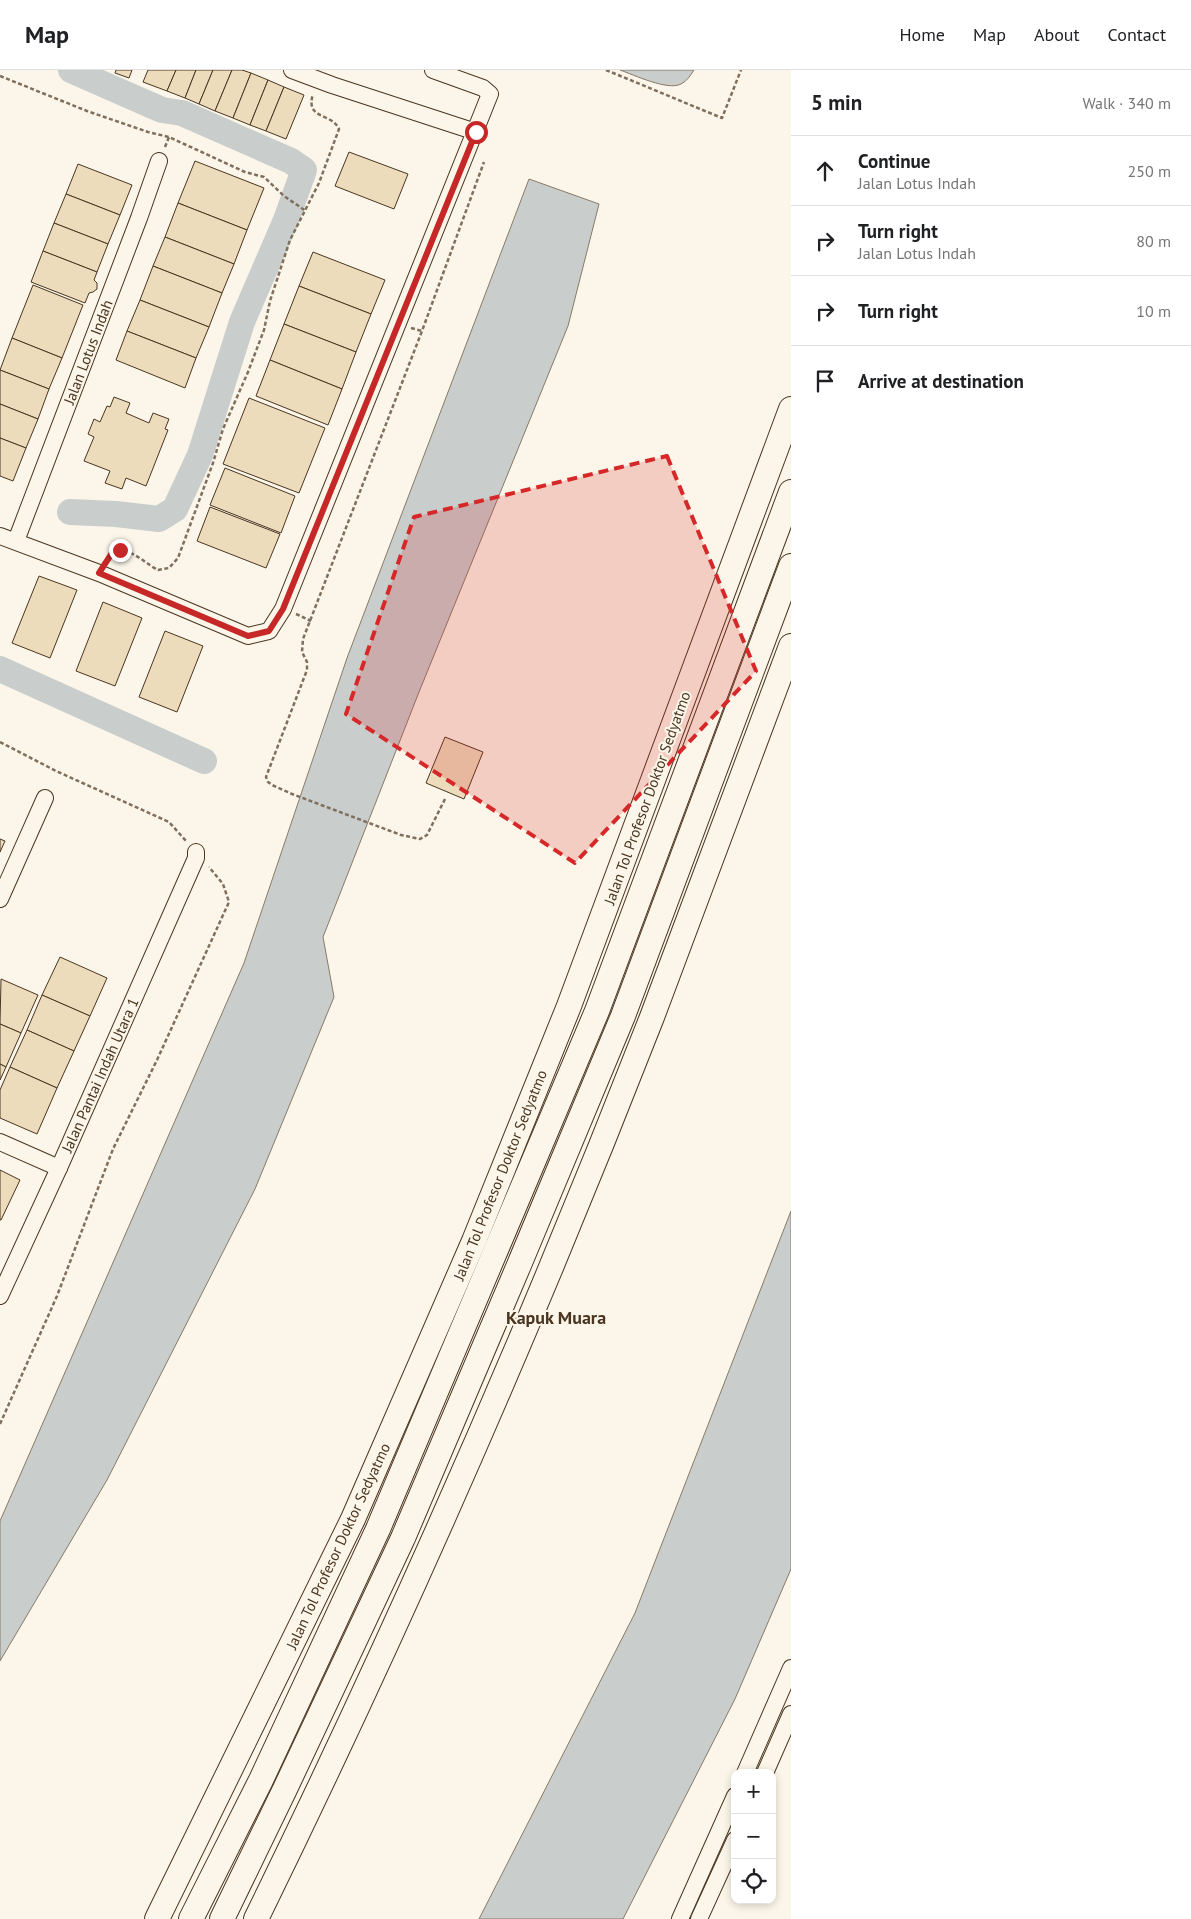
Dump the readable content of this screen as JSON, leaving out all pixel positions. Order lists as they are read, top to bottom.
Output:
{
  "streets": {
    "highway": ["Jalan Tol Profesor Doktor Sedyatmo"],
    "street": ["Jalan Lotus Indah", "Jalan Pantai Indah Utara 1"]
  },
  "districts": ["Kapuk Muara"],
  "page": {
    "header": "Map",
    "nav": [
      "Home",
      "Map",
      "About",
      "Contact"
    ],
    "heading": ["5 min", "Walk · 340 m"],
    "list": [
      ["Continue", "Jalan Lotus Indah", "250 m"],
      ["Turn right", "Jalan Lotus Indah", "80 m"],
      ["Turn right", "10 m"],
      "Arrive at destination"
    ],
    "map_buttons": ["+", "−"]
  }
}
